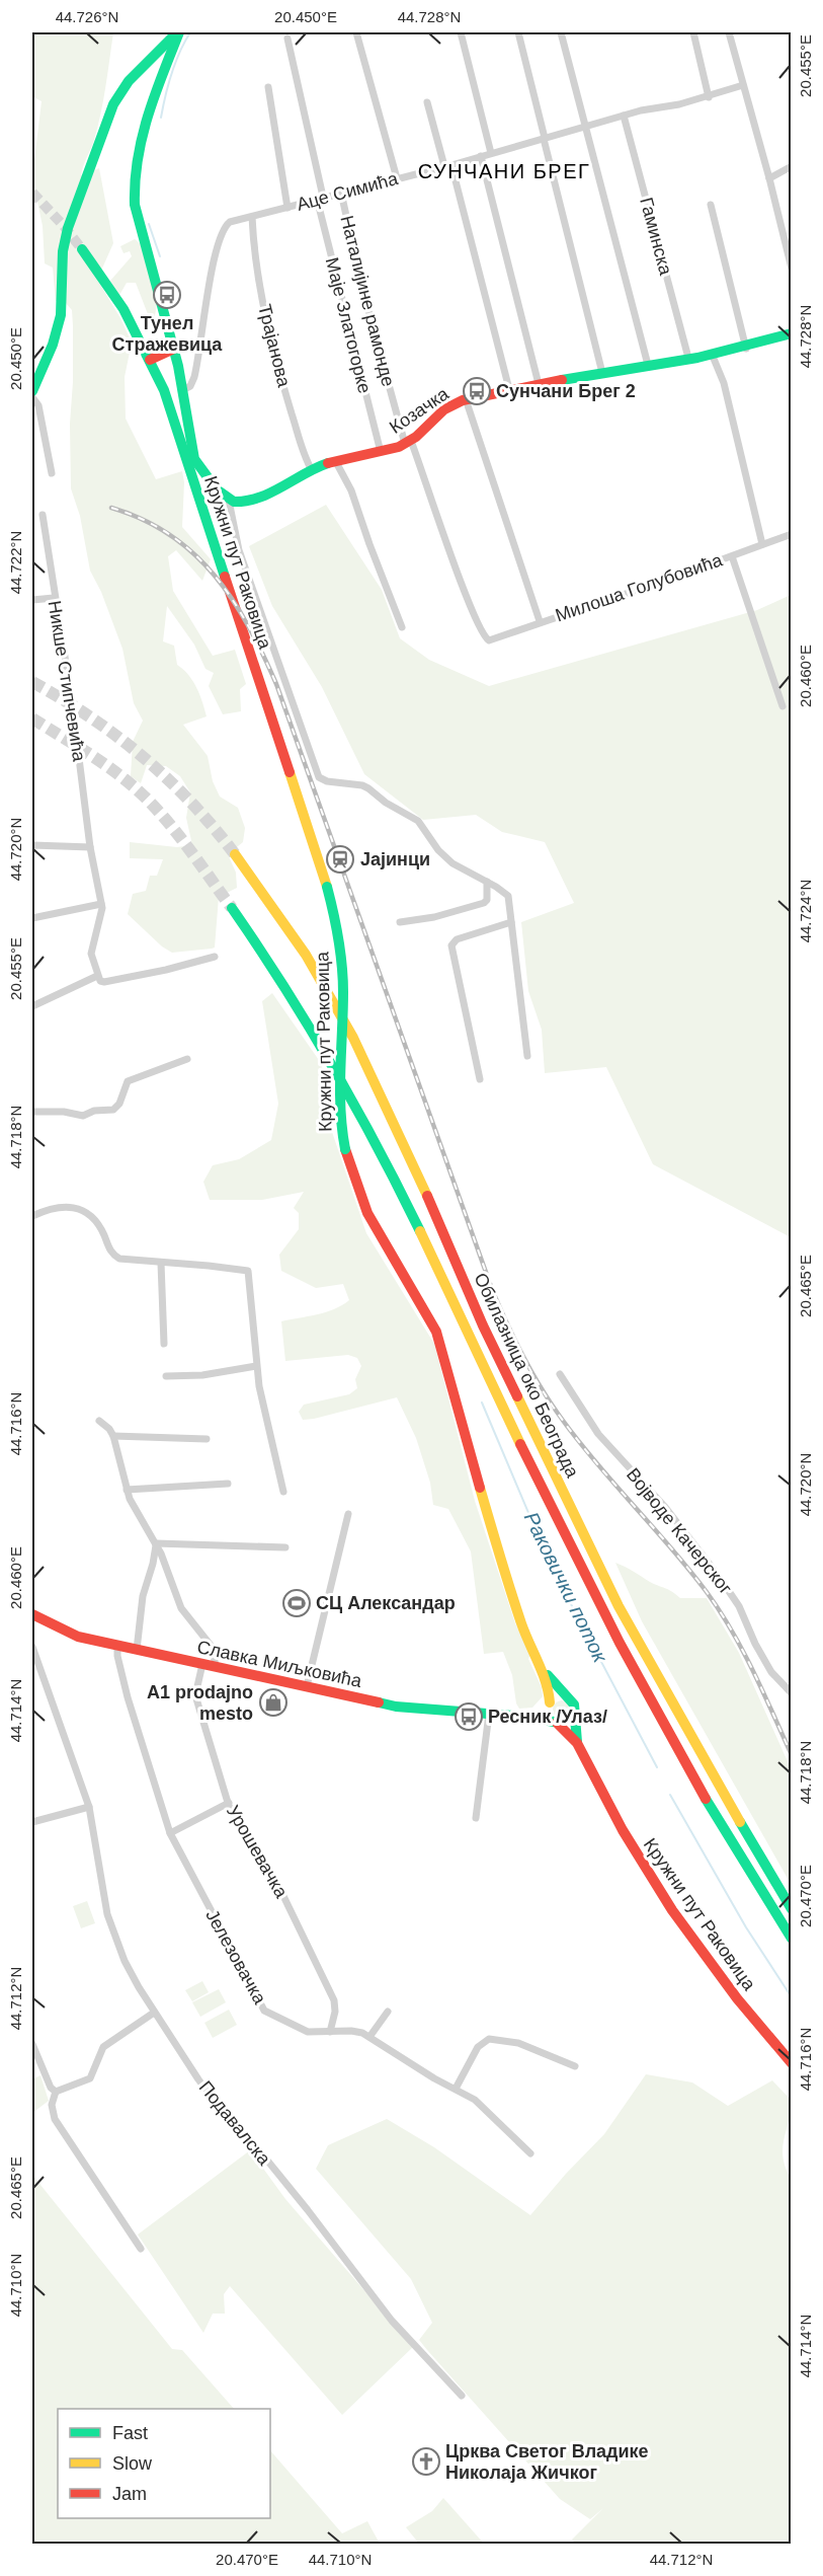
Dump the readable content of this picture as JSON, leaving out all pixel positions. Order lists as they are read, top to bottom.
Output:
{
  "streets": {
    "main road": [
      "Козачка",
      "Кружни пут Раковица",
      "Обилазница око Београда",
      "Славка Миљковића"
    ],
    "street": [
      "Аце Симића",
      "Гаминска",
      "Наталијине рамонде",
      "Маје Златогорке",
      "Трајанова",
      "Милоша Голубовића",
      "Никше Стипчевића",
      "Војводе Качерског",
      "Урошевачка",
      "Јелезовачка",
      "Подавалска"
    ]
  },
  "crossings": [
    ["Аце Симића", "Гаминска"],
    ["Аце Симића", "Наталијине рамонде"],
    ["Аце Симића", "Маје Златогорке"],
    ["Аце Симића", "Трајанова"],
    ["Гаминска", "Козачка"],
    ["Наталијине рамонде", "Козачка"],
    ["Наталијине рамонде", "Милоша Голубовића"],
    ["Маје Златогорке", "Козачка"],
    ["Трајанова", "Козачка"],
    ["Кружни пут Раковица", "Славка Миљковића"],
    ["Славка Миљковића", "Урошевачка"],
    ["Славка Миљковића", "Јелезовачка"],
    ["Урошевачка", "Јелезовачка"]
  ],
  "districts": ["СУНЧАНИ БРЕГ"],
  "water": ["Раковички поток"],
  "places": {
    "bus stop": ["Тунел Стражевица", "Сунчани Брег 2", "Ресник /Улаз/"],
    "station": ["Јајинци"],
    "sports": ["СЦ Александар"],
    "shop": ["A1 prodajno mesto"],
    "church": ["Црква Светог Владике Николаја Жичког"]
  },
  "legend": ["Fast", "Slow", "Jam"],
  "coordinates": [
    "44.726°N",
    "20.450°E",
    "44.728°N",
    "20.455°E",
    "44.722°N",
    "20.460°E",
    "44.720°N",
    "44.724°N",
    "44.718°N",
    "20.465°E",
    "44.716°N",
    "44.714°N",
    "20.470°E",
    "44.712°N",
    "44.710°N"
  ]
}
